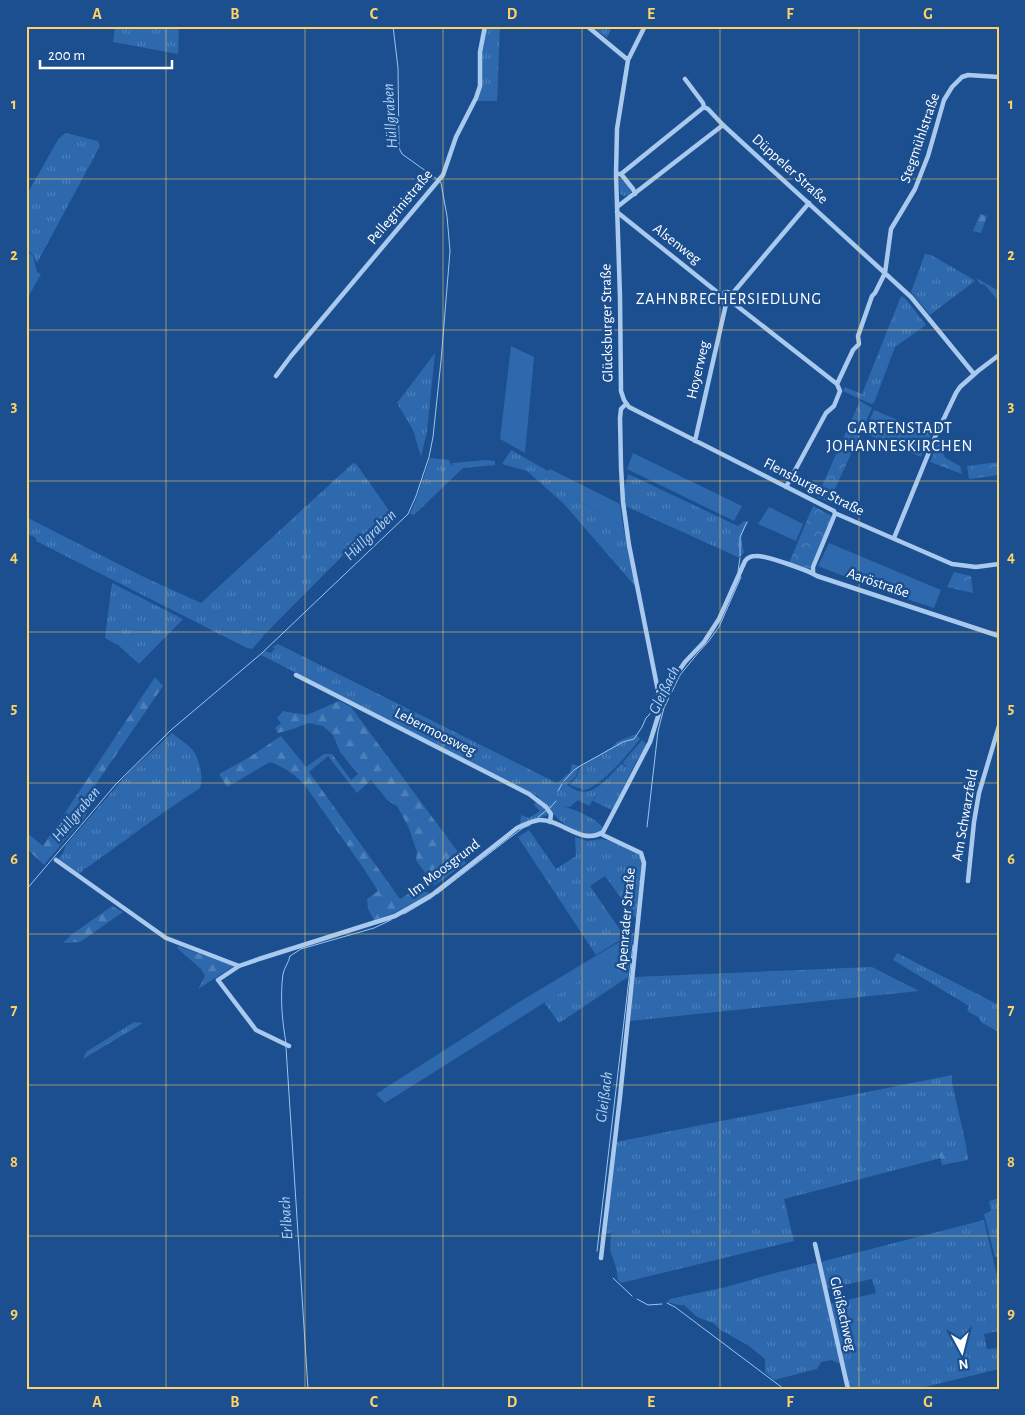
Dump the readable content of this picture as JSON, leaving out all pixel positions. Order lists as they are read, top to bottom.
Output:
{
  "streets": {
    "street": [
      "Stegmühlstraße",
      "Düppeler Straße",
      "Pellegrinistraße",
      "Alsenweg",
      "Glücksburger Straße",
      "Hoyerweg",
      "Flensburger Straße",
      "Aaröstraße",
      "Lebermoosweg",
      "Am Schwarzfeld",
      "Im Moosgrund",
      "Apenrader Straße",
      "Gleißachweg"
    ]
  },
  "crossings": [
    ["Stegmühlstraße", "Düppeler Straße"],
    ["Alsenweg", "Glücksburger Straße"],
    ["Alsenweg", "Hoyerweg"],
    ["Glücksburger Straße", "Flensburger Straße"],
    ["Glücksburger Straße", "Aaröstraße"],
    ["Hoyerweg", "Flensburger Straße"],
    ["Lebermoosweg", "Im Moosgrund"],
    ["Im Moosgrund", "Apenrader Straße"]
  ],
  "districts": ["ZAHNBRECHERSIEDLUNG", "GARTENSTADT JOHANNESKIRCHEN"],
  "water": ["Hüllgraben", "Gleißach", "Erlbach"],
  "scale_bar": "200 m",
  "north": "bottom",
  "grid": {
    "columns": [
      "A",
      "B",
      "C",
      "D",
      "E",
      "F",
      "G"
    ],
    "rows": [
      "1",
      "2",
      "3",
      "4",
      "5",
      "6",
      "7",
      "8",
      "9"
    ]
  }
}
